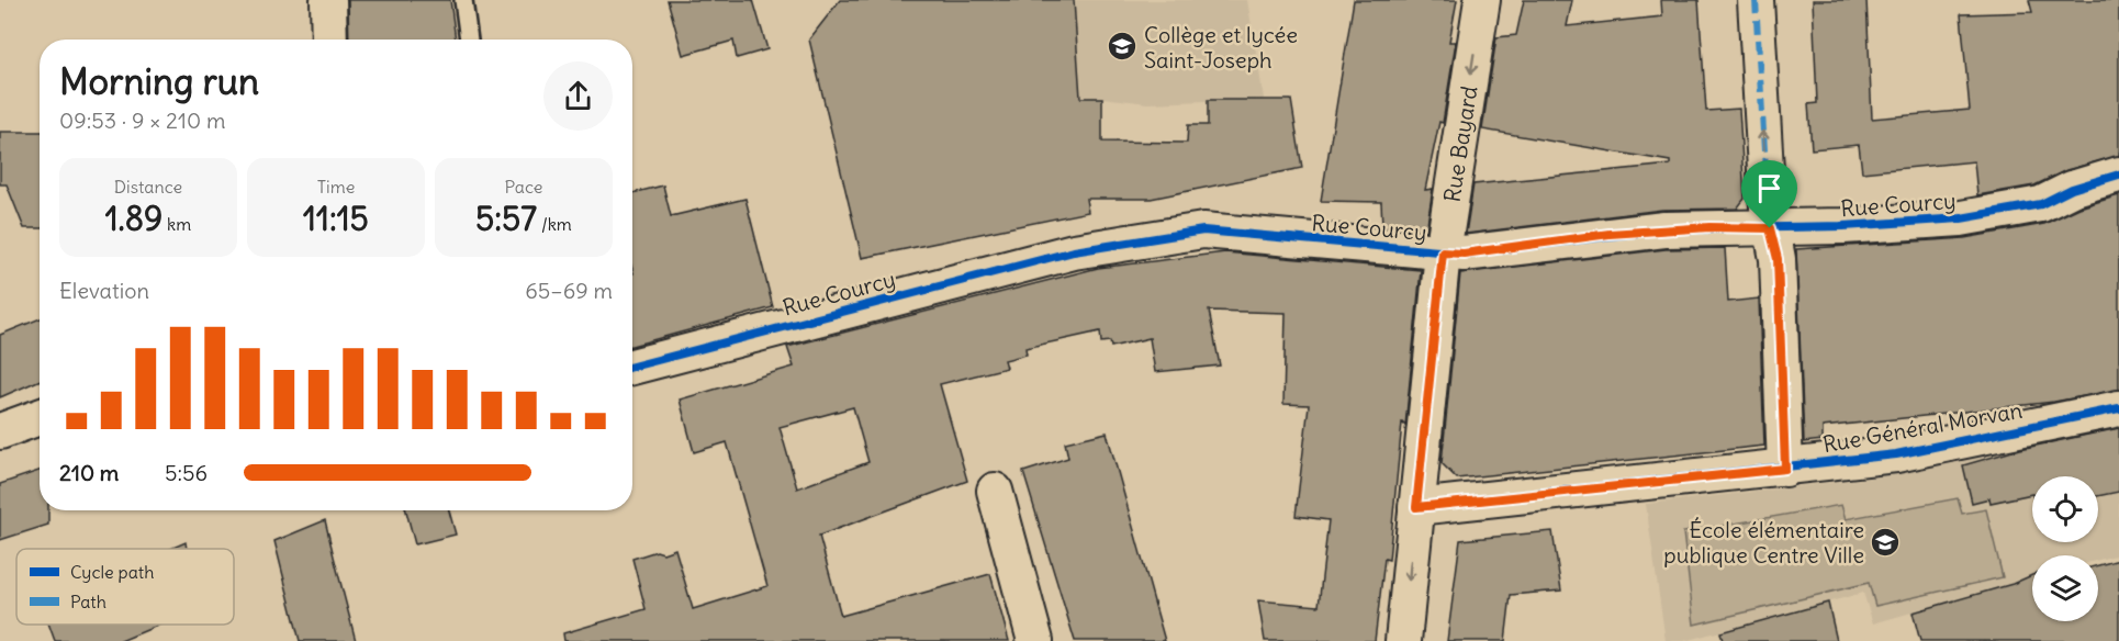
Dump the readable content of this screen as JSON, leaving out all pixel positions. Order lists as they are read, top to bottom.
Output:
{
  "streets": {
    "street": ["Rue Bayard", "Rue Courcy", "Rue Général Morvan"]
  },
  "crossings": [
    ["Rue Bayard", "Rue Courcy"],
    ["Rue Bayard", "Rue Général Morvan"]
  ],
  "places": {
    "school or university": ["Collège et lycée Saint-Joseph", "École élémentaire publique Centre Ville"]
  },
  "legend": ["Cycle path", "Path"],
  "page": {
    "heading": ["Morning run", "09:53 · 9 × 210 m"],
    "stats": [
      ["Distance", "1.89 km"],
      ["Time", "11:15"],
      ["Pace", "5:57 /km"]
    ],
    "chart": ["Elevation", "65–69 m"],
    "list": [
      {
        "name": "210 m",
        "note": "5:56"
      }
    ]
  }
}
